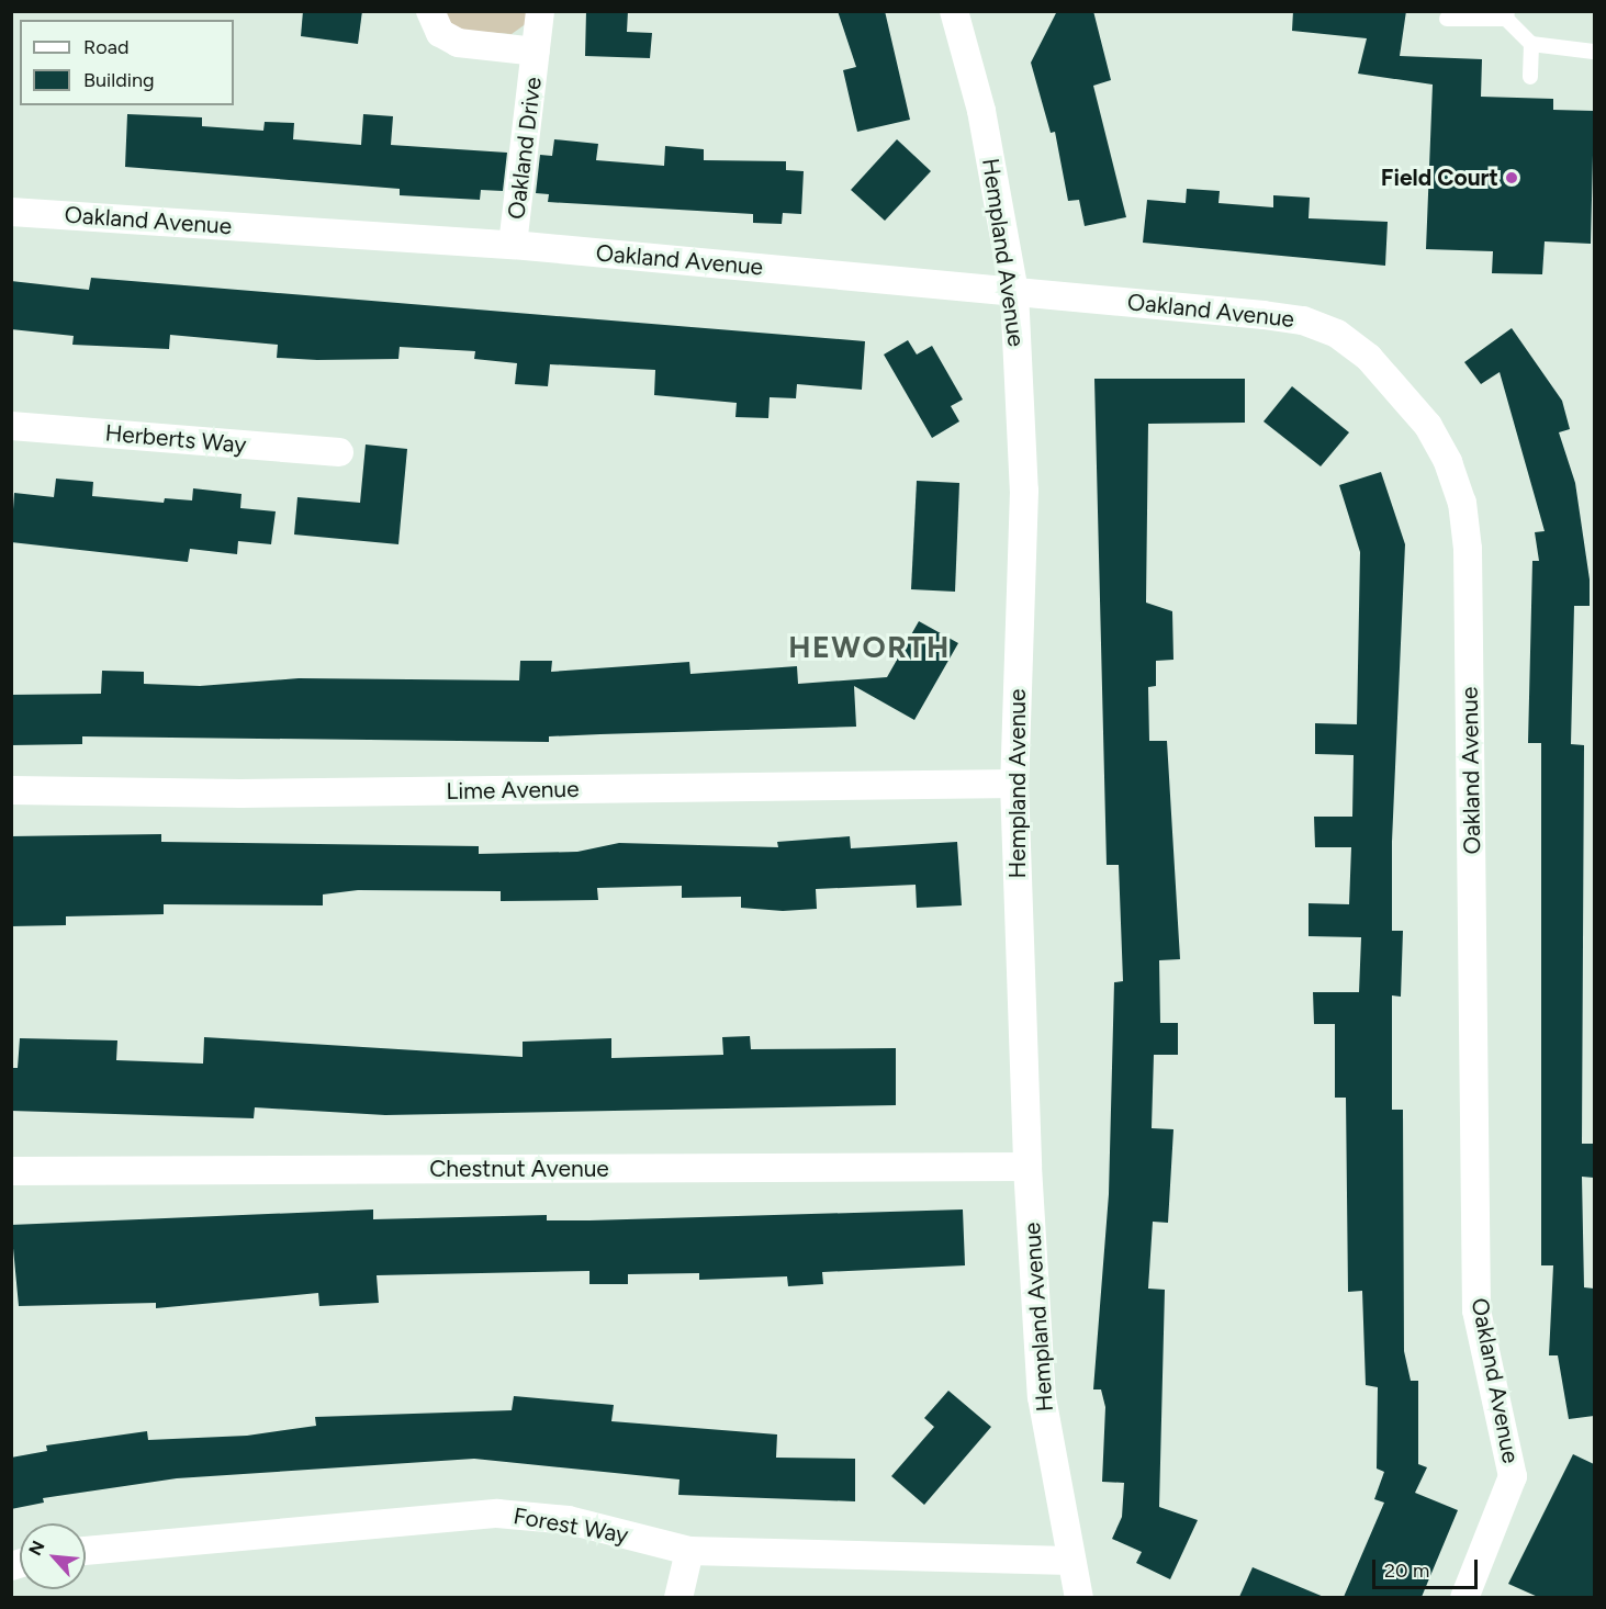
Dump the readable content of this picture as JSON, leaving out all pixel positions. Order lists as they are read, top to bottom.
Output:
{
  "streets": {
    "street": [
      "Oakland Drive",
      "Oakland Avenue",
      "Hempland Avenue",
      "Herberts Way",
      "Lime Avenue",
      "Chestnut Avenue",
      "Forest Way"
    ]
  },
  "crossings": [
    ["Oakland Drive", "Oakland Avenue"],
    ["Oakland Avenue", "Hempland Avenue"],
    ["Hempland Avenue", "Lime Avenue"],
    ["Hempland Avenue", "Chestnut Avenue"],
    ["Hempland Avenue", "Forest Way"]
  ],
  "districts": ["HEWORTH"],
  "places": ["Field Court"],
  "legend": ["Road", "Building"],
  "scale_bar": "20 m",
  "north": "top left"
}
